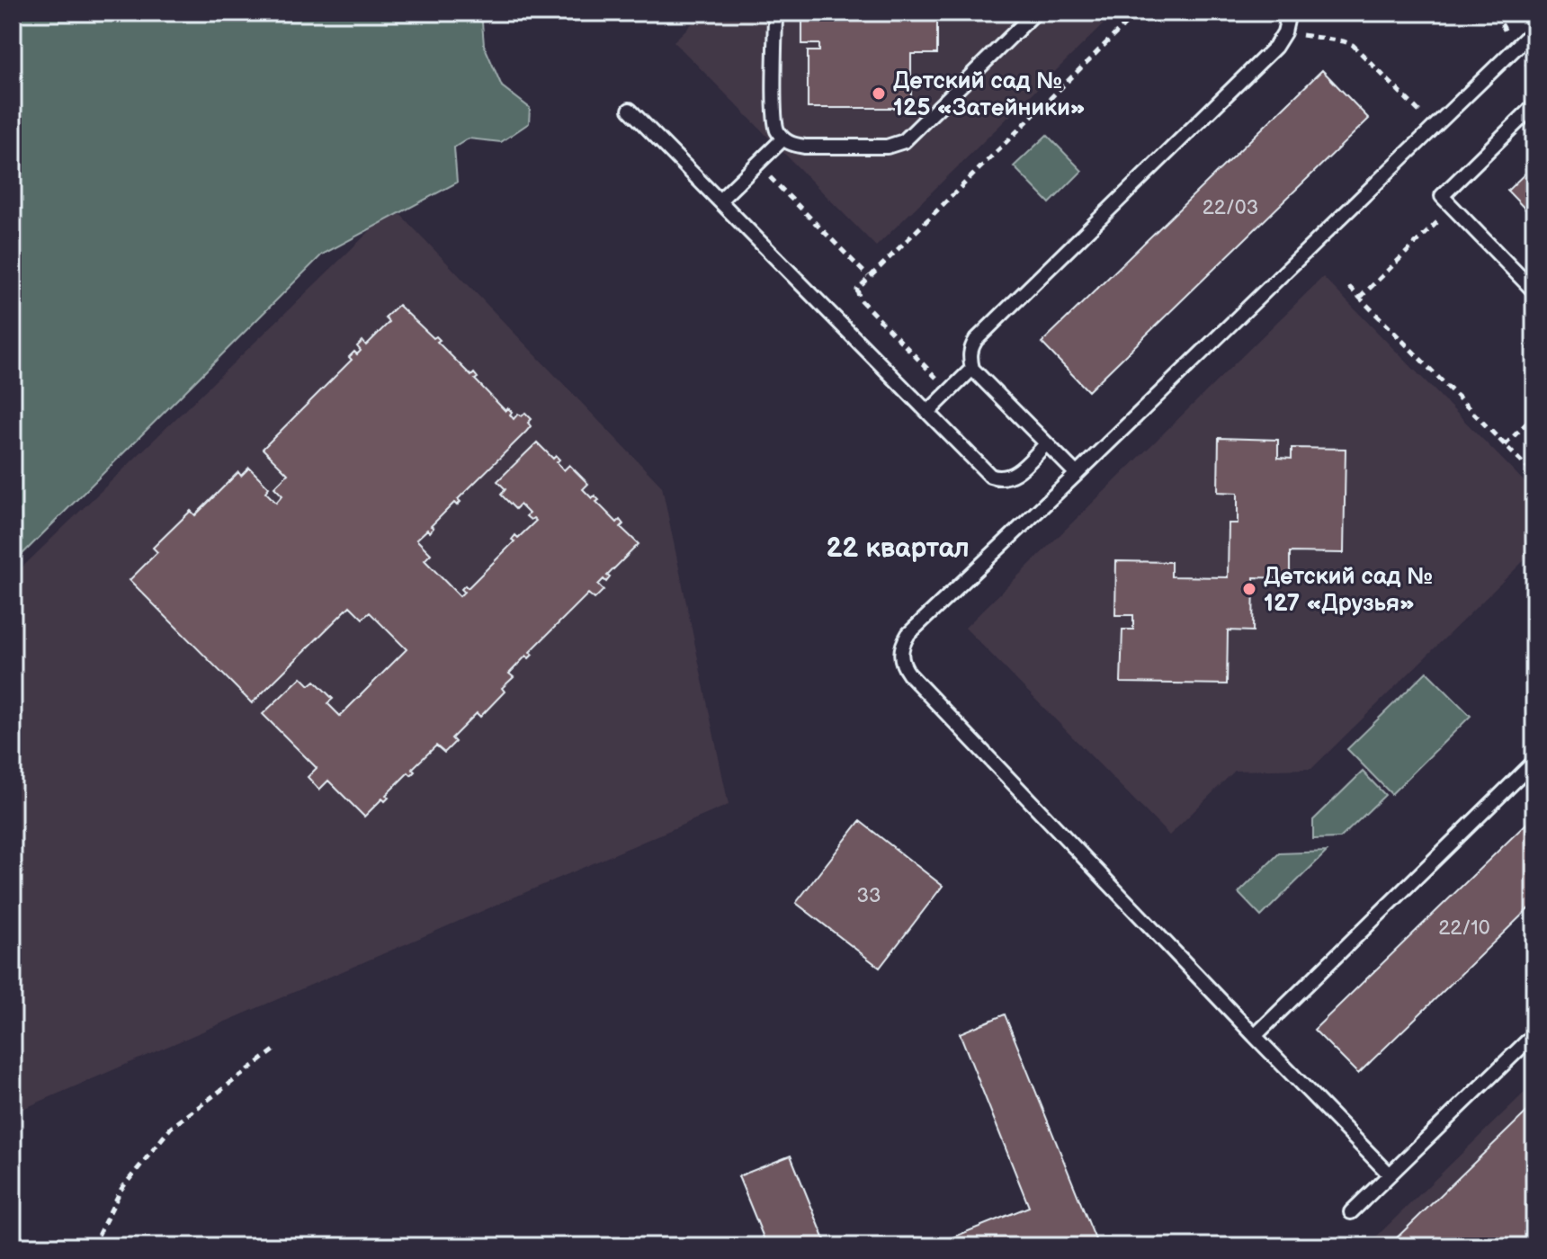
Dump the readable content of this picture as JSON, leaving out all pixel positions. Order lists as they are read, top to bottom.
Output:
{
  "districts": ["22 квартал"],
  "places": ["Детский сад № 125 «Затейники»", "Детский сад № 127 «Друзья»"],
  "house_numbers": ["22/03", "33", "22/10"]
}
